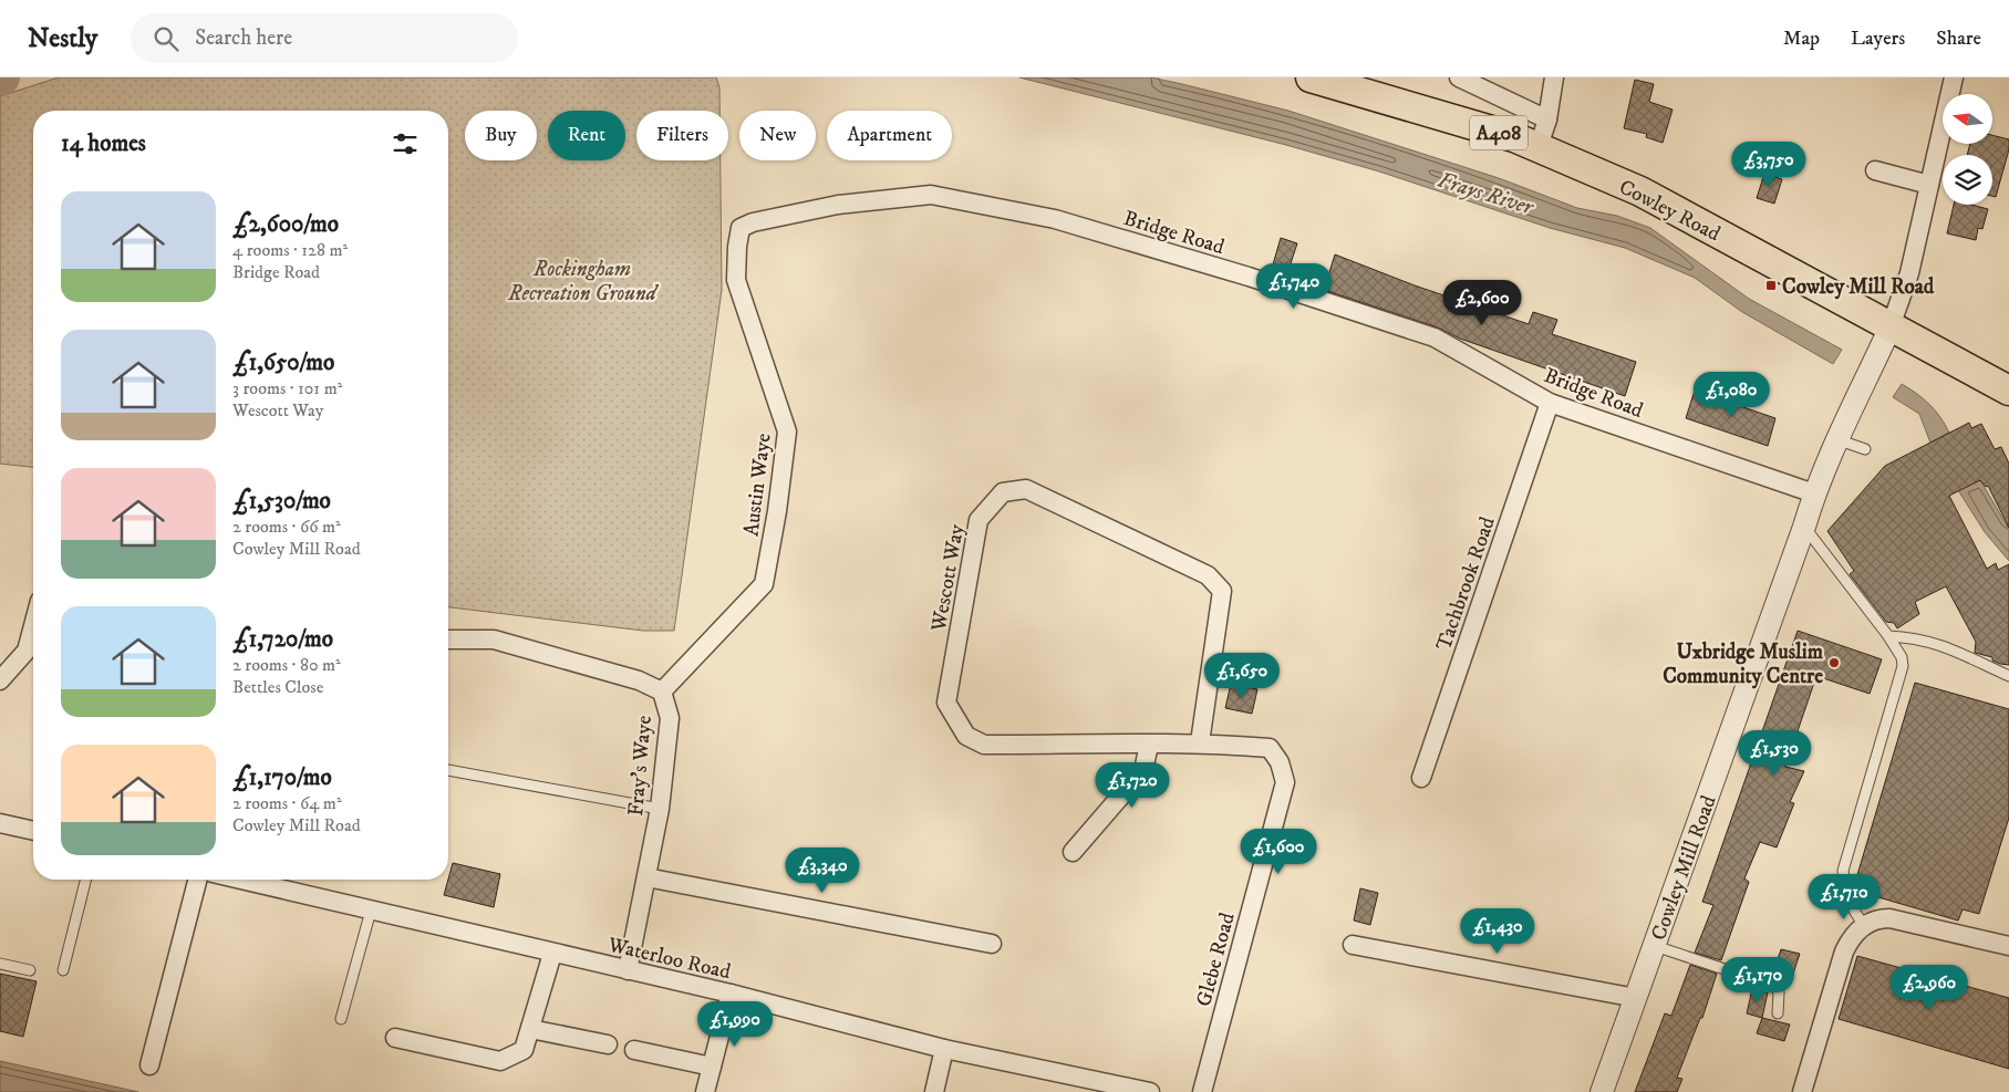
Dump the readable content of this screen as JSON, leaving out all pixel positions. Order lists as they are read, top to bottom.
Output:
{
  "streets": {
    "main road": ["A408", "Cowley Road"],
    "street": [
      "Bridge Road",
      "Austin Waye",
      "Wescott Way",
      "Tachbrook Road",
      "Fray's Waye",
      "Cowley Mill Road",
      "Waterloo Road",
      "Glebe Road"
    ]
  },
  "crossings": [
    ["Cowley Road", "Cowley Mill Road"],
    ["Bridge Road", "Austin Waye"],
    ["Bridge Road", "Tachbrook Road"],
    ["Bridge Road", "Cowley Mill Road"],
    ["Austin Waye", "Fray's Waye"],
    ["Wescott Way", "Glebe Road"],
    ["Fray's Waye", "Waterloo Road"]
  ],
  "water": ["Frays River"],
  "parks": ["Rockingham Recreation Ground"],
  "places": {
    "transit": ["Cowley Mill Road"],
    "other": ["Uxbridge Muslim Community Centre"]
  },
  "north": "left",
  "page": {
    "header": "Nestly",
    "search": "Search here",
    "nav": ["Map", "Layers", "Share"],
    "chip": [
      "Buy",
      "Rent",
      "Filters",
      "New",
      "Apartment"
    ],
    "heading": "14 homes",
    "price": [
      "£3,750",
      "£1,740",
      "£2,600",
      "£1,080",
      "£1,650",
      "£1,530",
      "£1,720",
      "£1,600",
      "£3,340",
      "£1,710",
      "£1,430",
      "£1,170",
      "£2,960",
      "£1,990"
    ],
    "list": [
      {
        "name": "£2,600/mo",
        "note": "4 rooms · 128 m² · Bridge Road"
      },
      {
        "name": "£1,650/mo",
        "note": "3 rooms · 101 m² · Wescott Way"
      },
      {
        "name": "£1,530/mo",
        "note": "2 rooms · 66 m² · Cowley Mill Road"
      },
      {
        "name": "£1,720/mo",
        "note": "2 rooms · 80 m² · Bettles Close"
      },
      {
        "name": "£1,170/mo",
        "note": "2 rooms · 64 m² · Cowley Mill Road"
      }
    ]
  }
}
